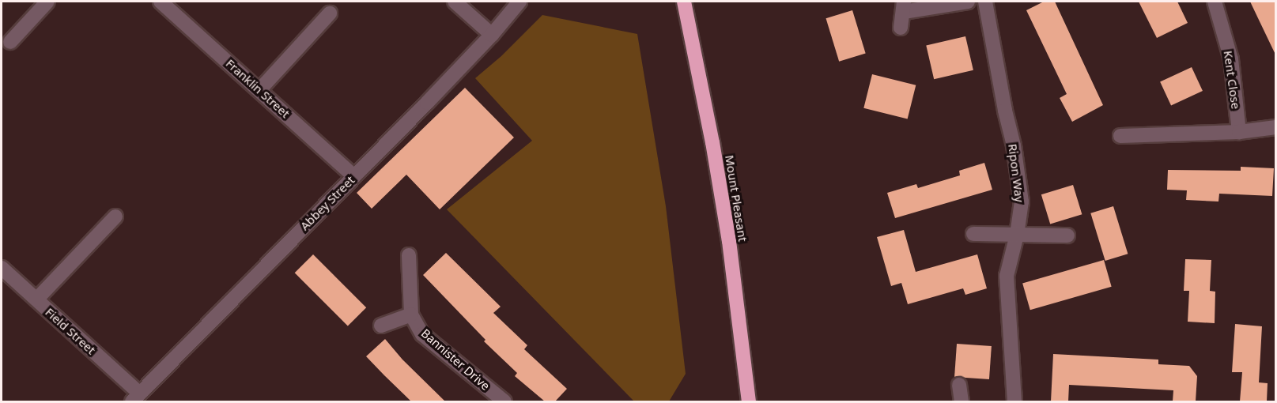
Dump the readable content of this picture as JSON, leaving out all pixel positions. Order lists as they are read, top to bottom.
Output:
{
  "streets": {
    "highway": ["Mount Pleasant"],
    "street": [
      "Kent Close",
      "Franklin Street",
      "Ripon Way",
      "Abbey Street",
      "Field Street",
      "Bannister Drive"
    ]
  },
  "crossings": [
    ["Franklin Street", "Abbey Street"],
    ["Abbey Street", "Field Street"]
  ]
}
